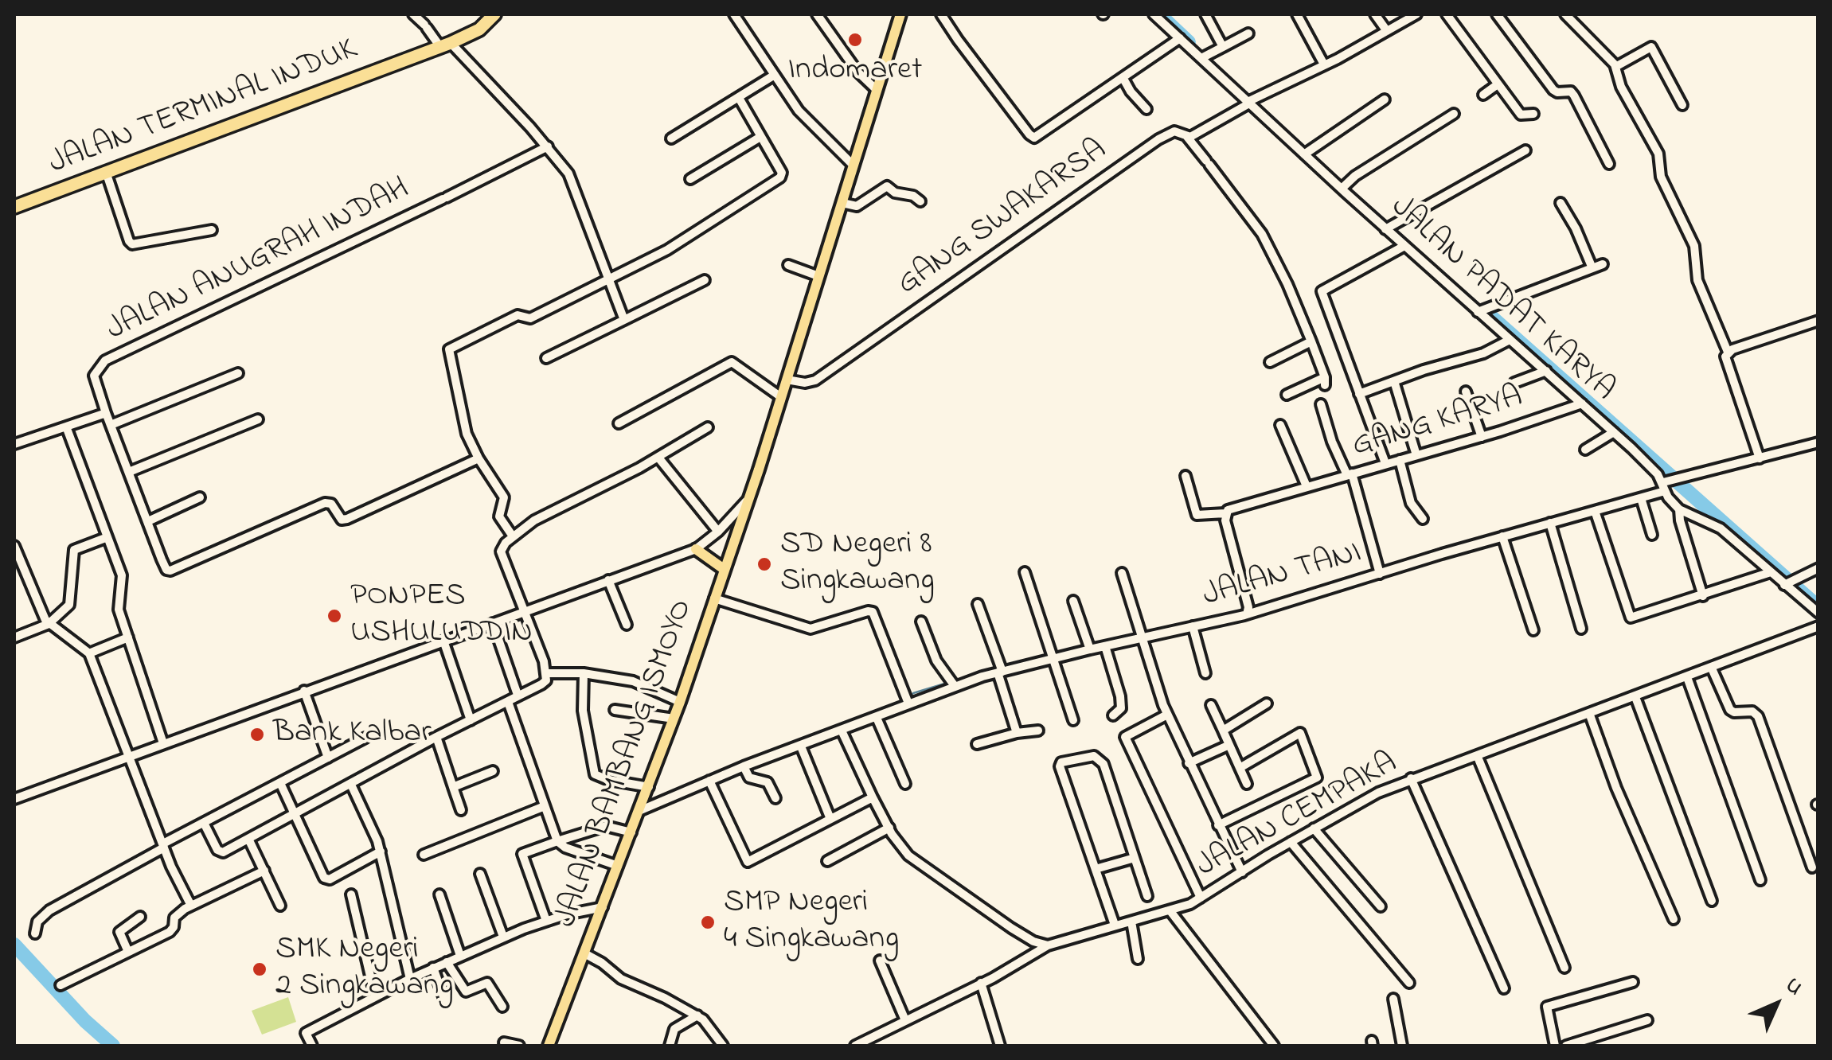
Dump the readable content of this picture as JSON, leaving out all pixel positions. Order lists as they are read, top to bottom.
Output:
{
  "streets": {
    "highway": ["JALAN TERMINAL INDUK"],
    "main road": ["JALAN BAMBANG ISMOYO"],
    "street": [
      "GANG SWAKARSA",
      "JALAN ANUGRAH INDAH",
      "JALAN PADAT KARYA",
      "GANG KARYA",
      "JALAN TANI",
      "JALAN CEMPAKA"
    ]
  },
  "crossings": [
    ["GANG SWAKARSA", "JALAN PADAT KARYA"],
    ["GANG SWAKARSA", "JALAN BAMBANG ISMOYO"],
    ["JALAN PADAT KARYA", "GANG KARYA"],
    ["JALAN PADAT KARYA", "JALAN TANI"],
    ["JALAN TANI", "JALAN BAMBANG ISMOYO"]
  ],
  "places": [
    "Indomaret",
    "SD Negeri 8 Singkawang",
    "PONPES USHULUDDIN",
    "Bank Kalbar",
    "SMP Negeri 4 Singkawang",
    "SMK Negeri 2 Singkawang"
  ],
  "north": "top right"
}
